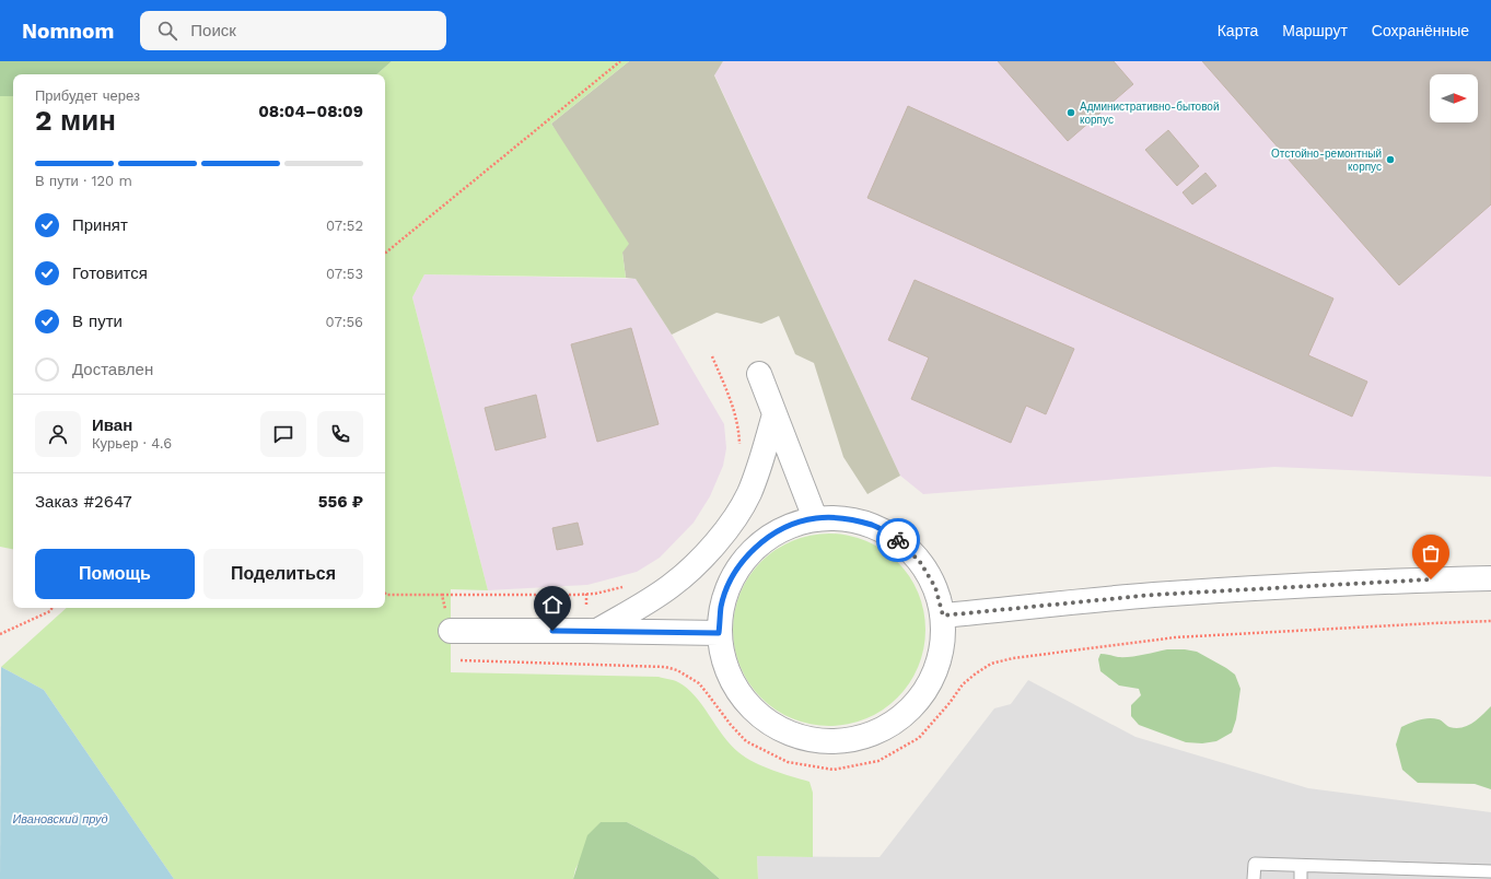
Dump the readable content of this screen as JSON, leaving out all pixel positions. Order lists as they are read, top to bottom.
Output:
{
  "water": ["Ивановский пруд"],
  "places": ["Административно-бытовой корпус", "Отстойно-ремонтный корпус"],
  "north": "right",
  "page": {
    "header": "Nomnom",
    "search": "Поиск",
    "nav": ["Карта", "Маршрут", "Сохранённые"],
    "heading": ["2 мин", "Прибудет через", "08:04–08:09"],
    "panel": [
      "Иван",
      "Курьер · 4.6",
      "Заказ #2647",
      "556 ₽"
    ],
    "bar": "В пути · 120 m",
    "list": [
      ["Принят", "07:52"],
      ["Готовится", "07:53"],
      ["В пути", "07:56"],
      "Доставлен"
    ],
    "buttons": ["Помощь", "Поделиться"]
  }
}
